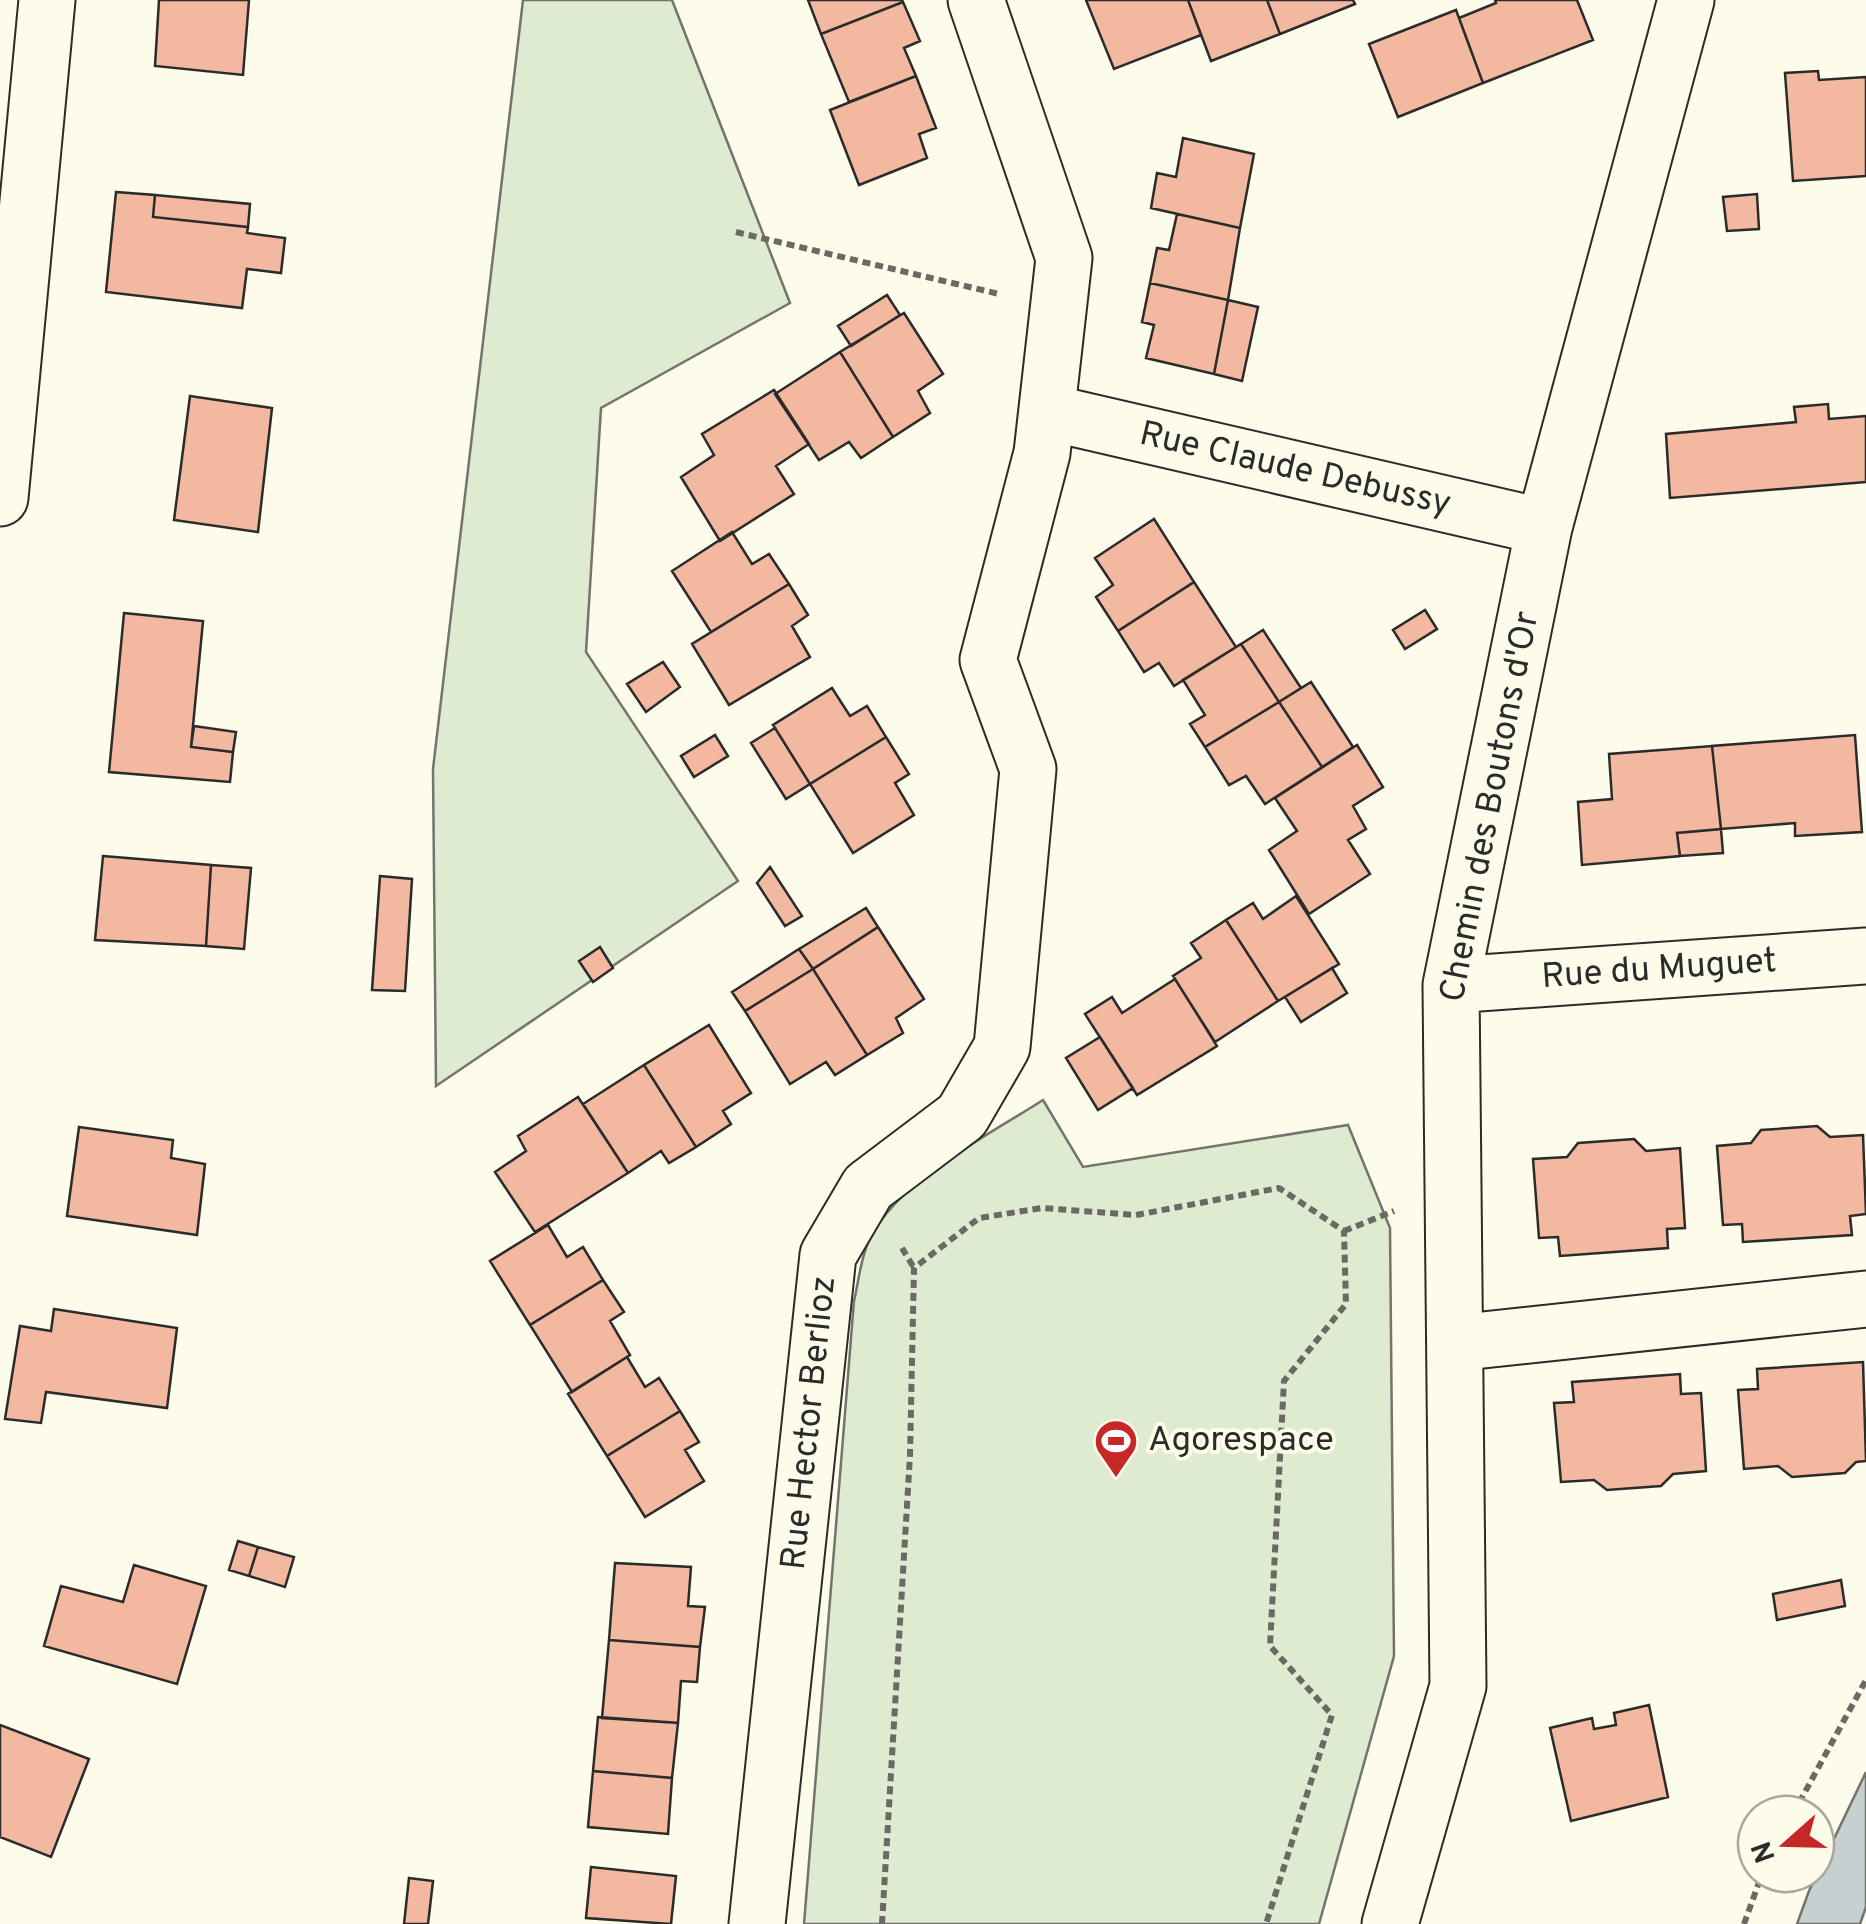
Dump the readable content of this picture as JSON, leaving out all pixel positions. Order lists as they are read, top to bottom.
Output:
{
  "streets": {
    "street": [
      "Rue Claude Debussy",
      "Chemin des Boutons d'Or",
      "Rue du Muguet",
      "Rue Hector Berlioz"
    ]
  },
  "crossings": [
    ["Rue Claude Debussy", "Chemin des Boutons d'Or"],
    ["Rue Claude Debussy", "Rue Hector Berlioz"],
    ["Chemin des Boutons d'Or", "Rue du Muguet"]
  ],
  "places": {
    "sports": ["Agorespace"]
  },
  "north": "left"
}
